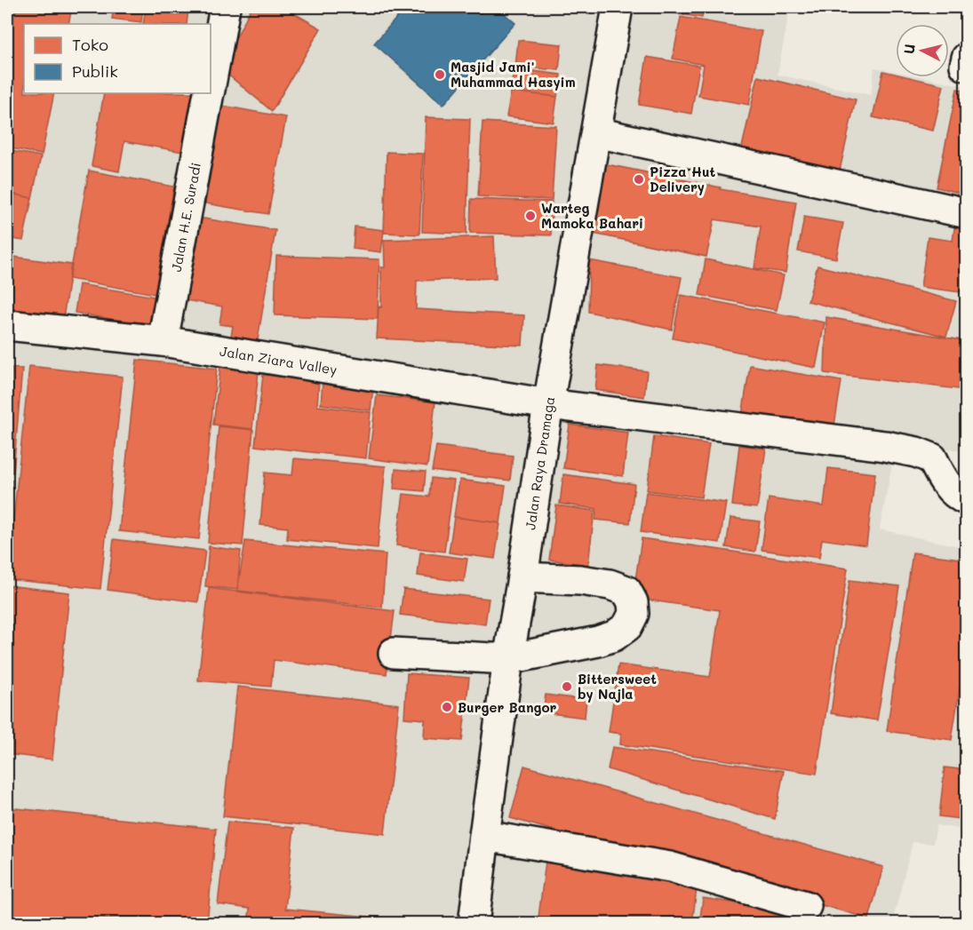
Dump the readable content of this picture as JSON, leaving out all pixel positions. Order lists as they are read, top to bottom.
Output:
{
  "streets": {
    "main road": ["Jalan H.E. Suradi", "Jalan Ziara Valley", "Jalan Raya Dramaga"]
  },
  "crossings": [
    ["Jalan H.E. Suradi", "Jalan Ziara Valley"],
    ["Jalan Ziara Valley", "Jalan Raya Dramaga"]
  ],
  "places": [
    "Masjid Jami' Muhammad Hasyim",
    "Pizza Hut Delivery",
    "Warteg Mamoka Bahari",
    "Bittersweet by Najla",
    "Burger Bangor"
  ],
  "legend": ["Toko", "Publik"],
  "north": "left"
}
